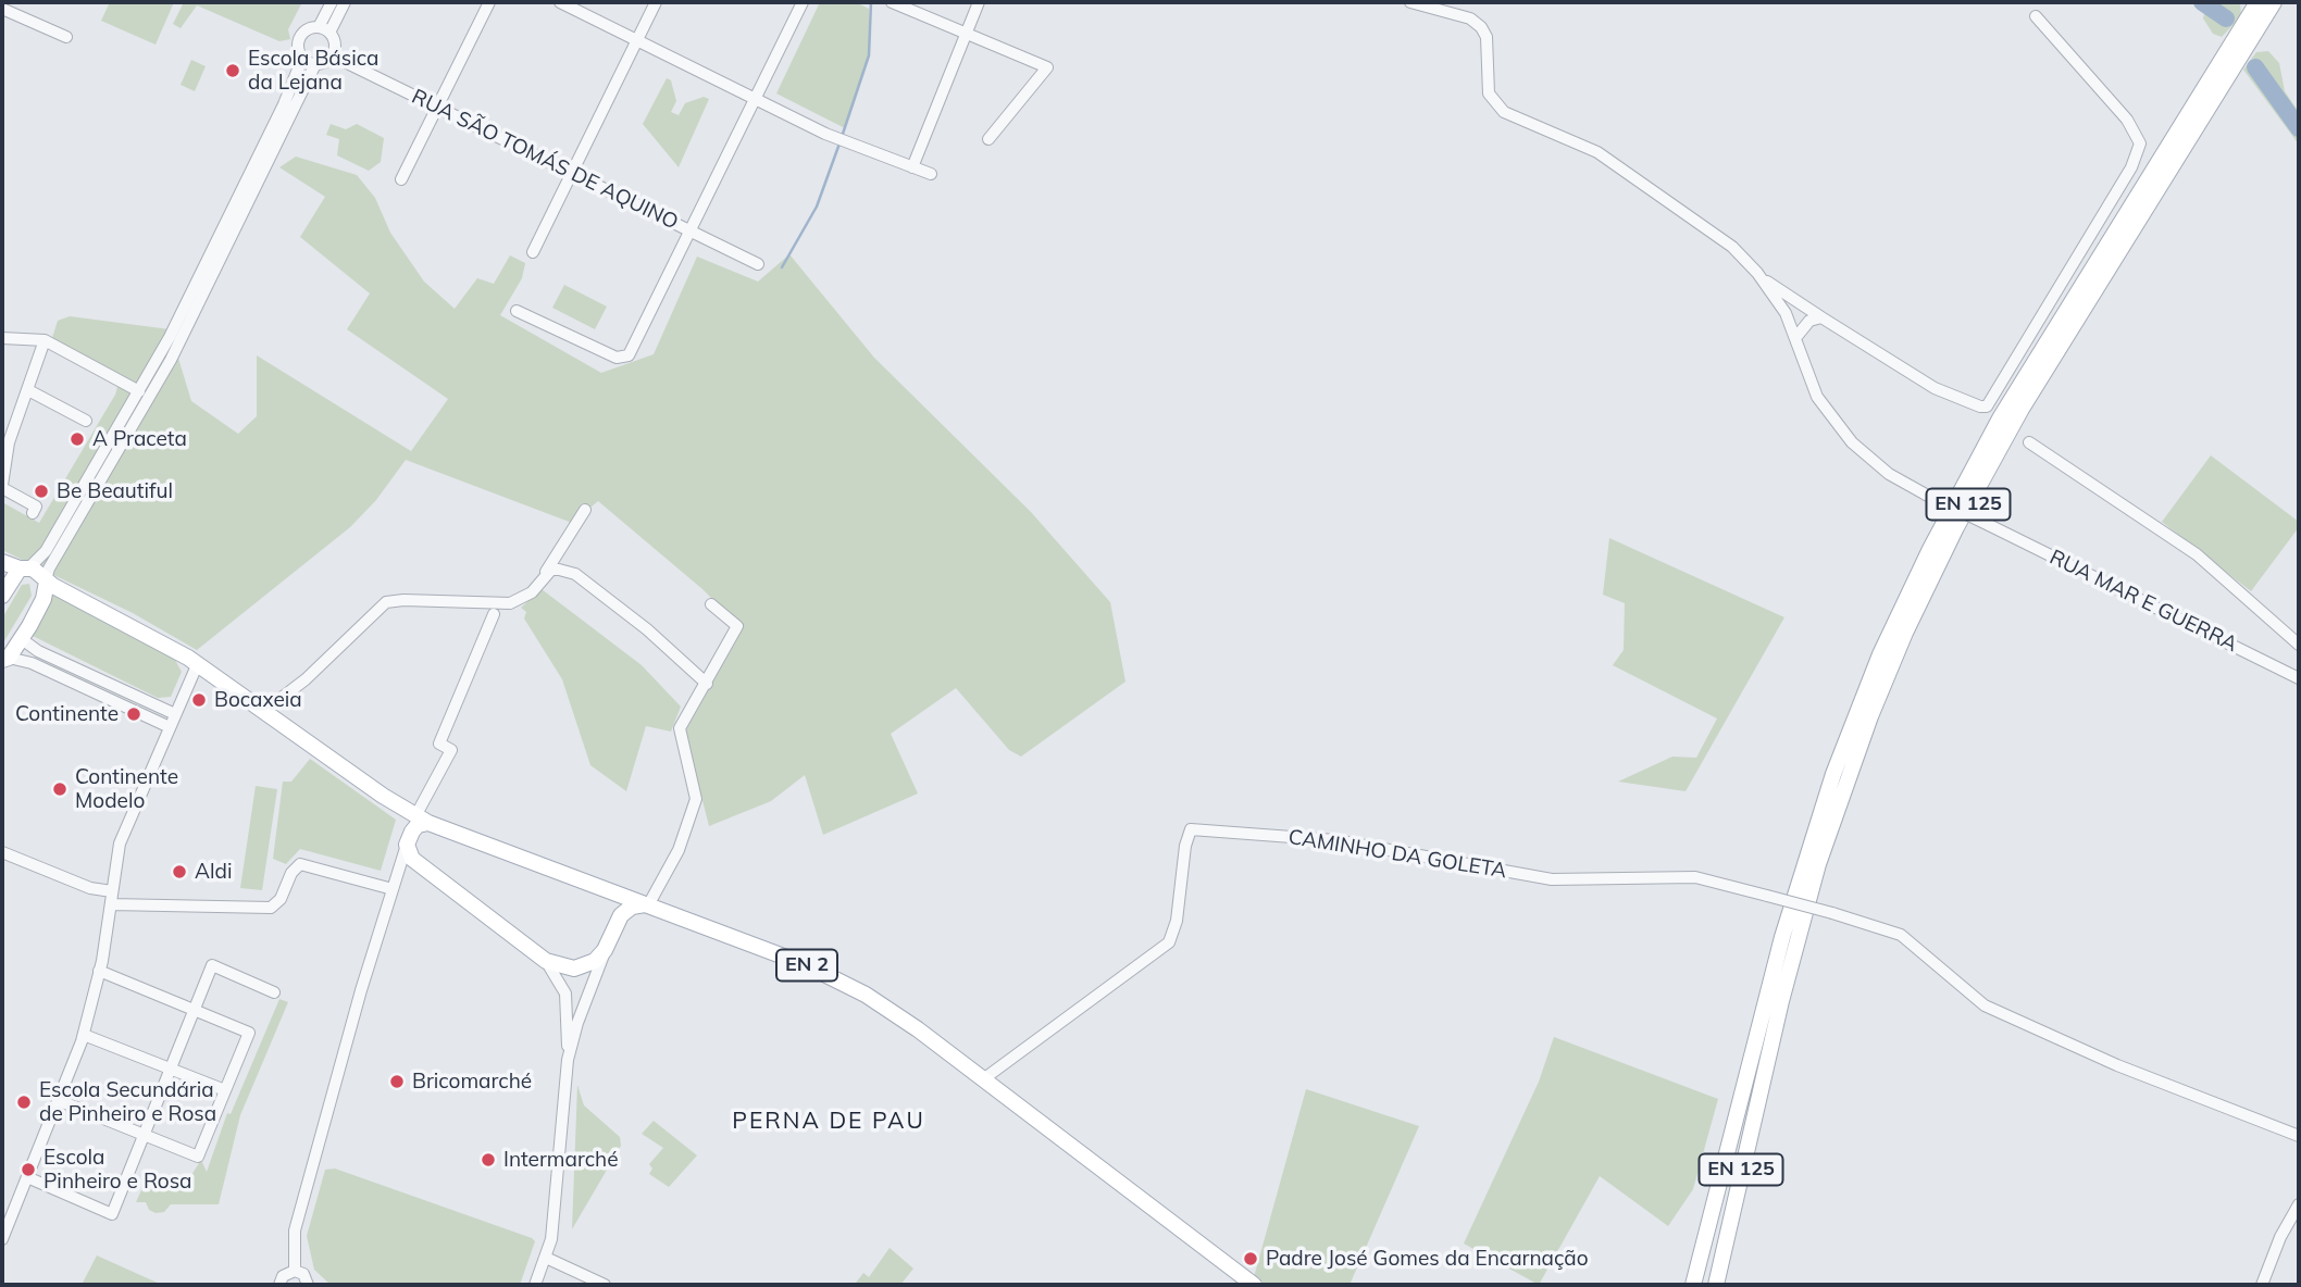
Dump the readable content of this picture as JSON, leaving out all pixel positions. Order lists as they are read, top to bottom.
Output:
{
  "streets": {
    "main road": ["EN 125", "EN 2"],
    "street": ["RUA SÃO TOMÁS DE AQUINO", "RUA MAR E GUERRA", "CAMINHO DA GOLETA"]
  },
  "crossings": [
    ["CAMINHO DA GOLETA", "EN 2"]
  ],
  "districts": ["PERNA DE PAU"],
  "places": [
    "Escola Básica da Lejana",
    "A Praceta",
    "Be Beautiful",
    "Bocaxeia",
    "Continente",
    "Continente Modelo",
    "Aldi",
    "Bricomarché",
    "Escola Secundária de Pinheiro e Rosa",
    "Intermarché",
    "Escola Pinheiro e Rosa",
    "Padre José Gomes da Encarnação"
  ]
}
